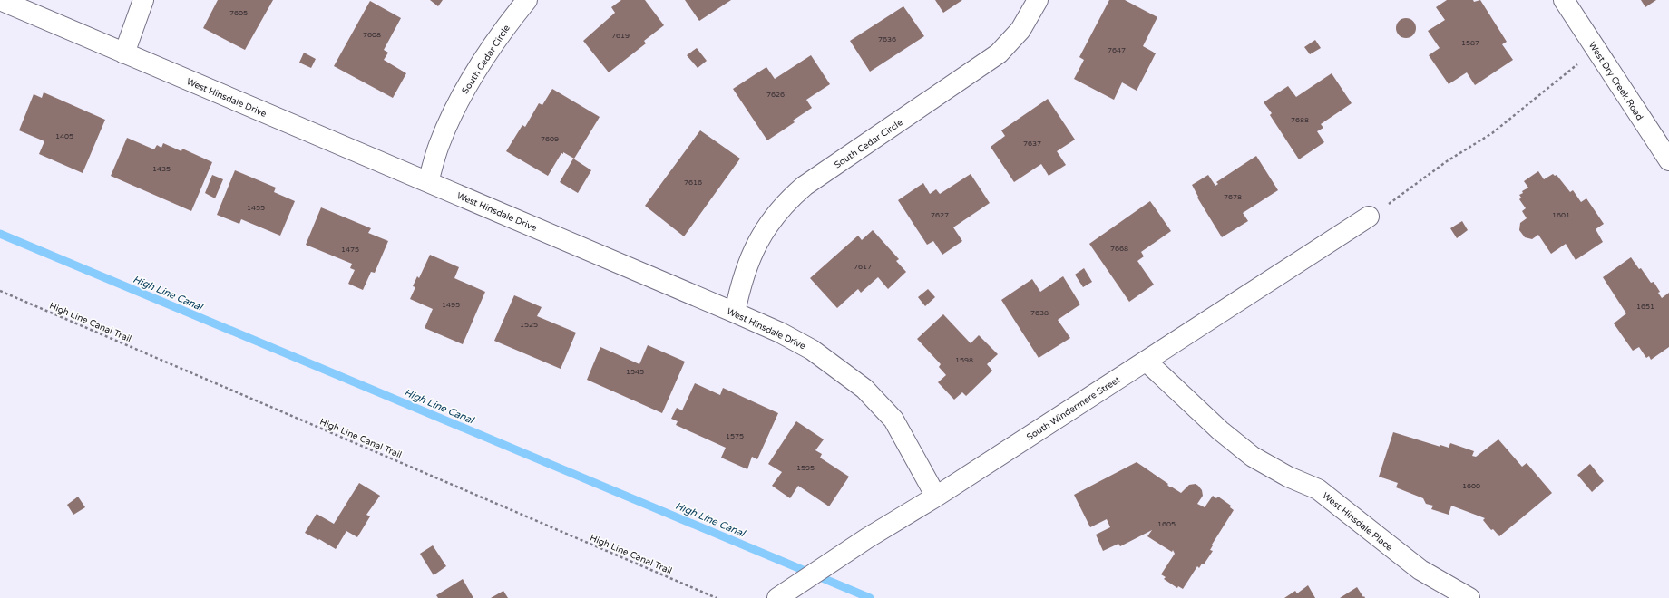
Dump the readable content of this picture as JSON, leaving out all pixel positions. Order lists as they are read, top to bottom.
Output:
{
  "streets": {
    "street": [
      "South Cedar Circle",
      "West Dry Creek Road",
      "West Hinsdale Drive",
      "South Windermere Street",
      "West Hinsdale Place"
    ],
    "path": ["High Line Canal Trail"]
  },
  "crossings": [
    ["South Cedar Circle", "West Hinsdale Drive"],
    ["West Hinsdale Drive", "South Windermere Street"],
    ["South Windermere Street", "West Hinsdale Place"]
  ],
  "water": ["High Line Canal"],
  "house_numbers": [
    "7605",
    "7608",
    "7619",
    "7636",
    "1587",
    "7647",
    "7626",
    "7688",
    "1405",
    "7609",
    "7637",
    "1435",
    "7616",
    "7678",
    "1455",
    "7627",
    "1601",
    "7668",
    "1475",
    "7617",
    "1495",
    "1651",
    "7638",
    "1525",
    "1598",
    "1545",
    "1575",
    "1595",
    "1600",
    "1605"
  ]
}
